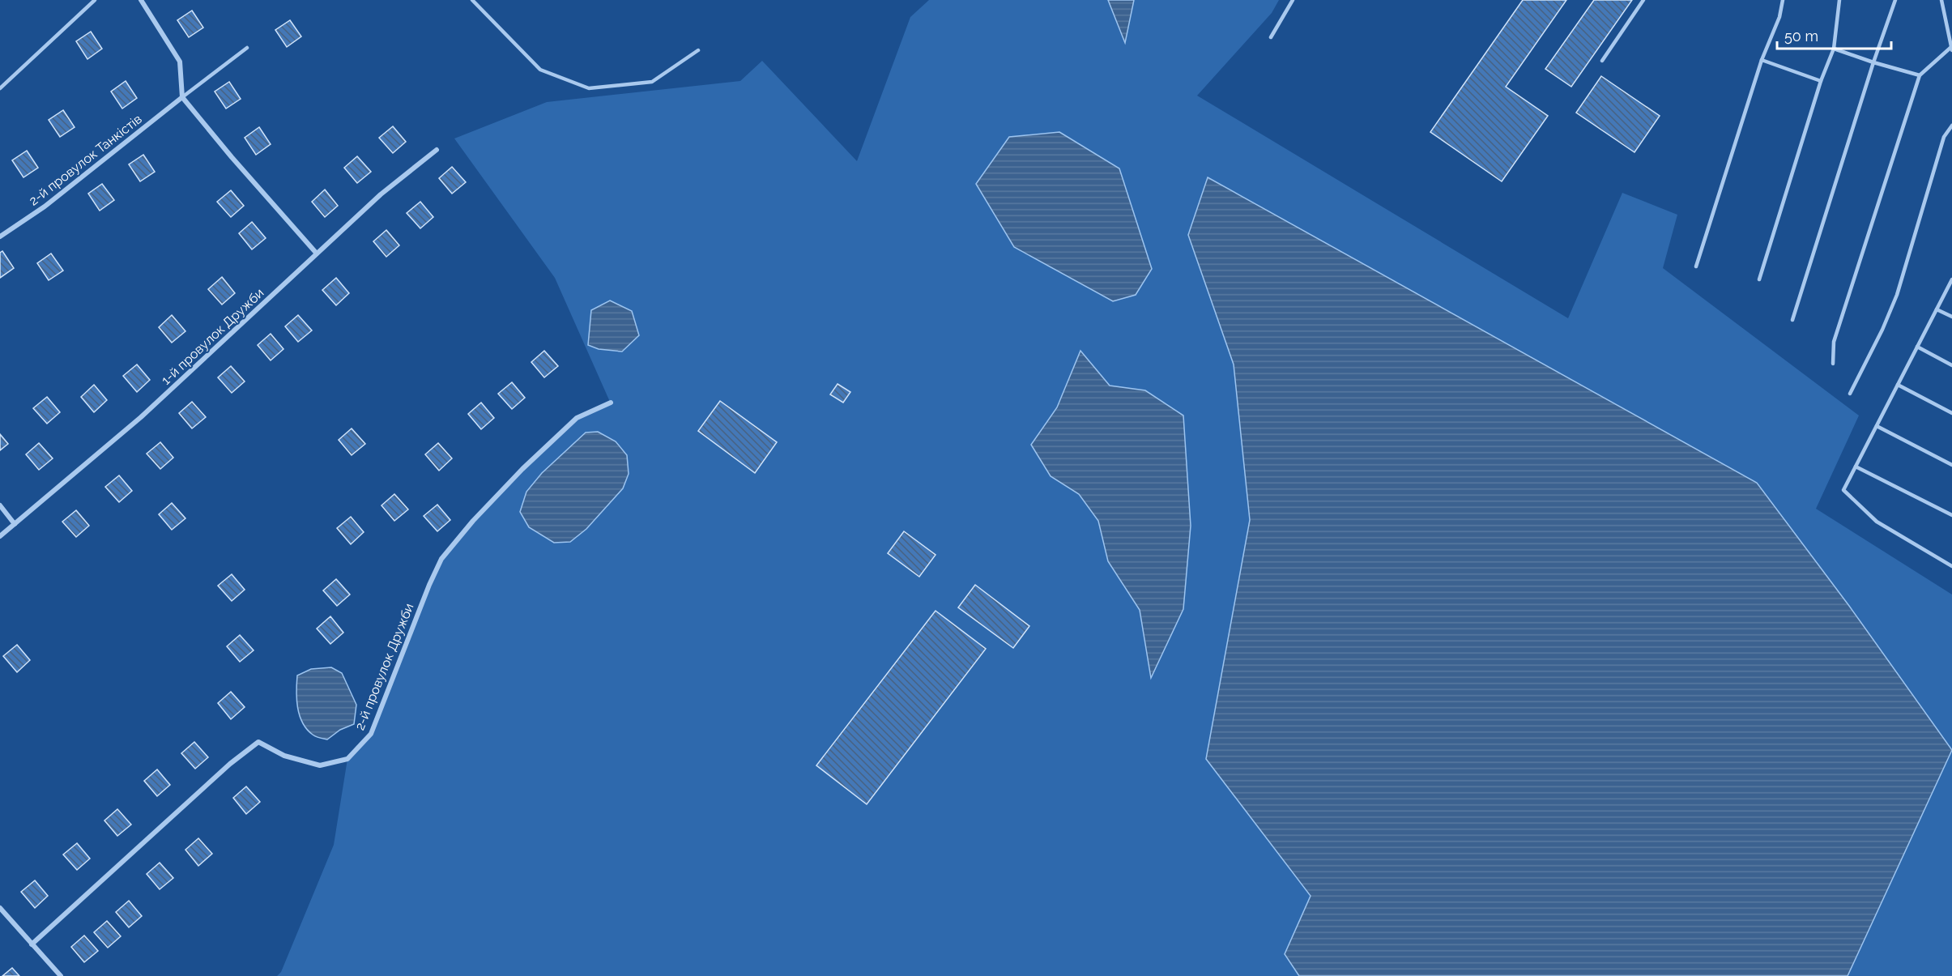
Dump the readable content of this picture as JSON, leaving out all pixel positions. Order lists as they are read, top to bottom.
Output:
{
  "streets": {
    "street": ["2-й провулок Танкістів", "1-й провулок Дружби", "2-й провулок Дружби"]
  },
  "scale_bar": "50 m"
}
